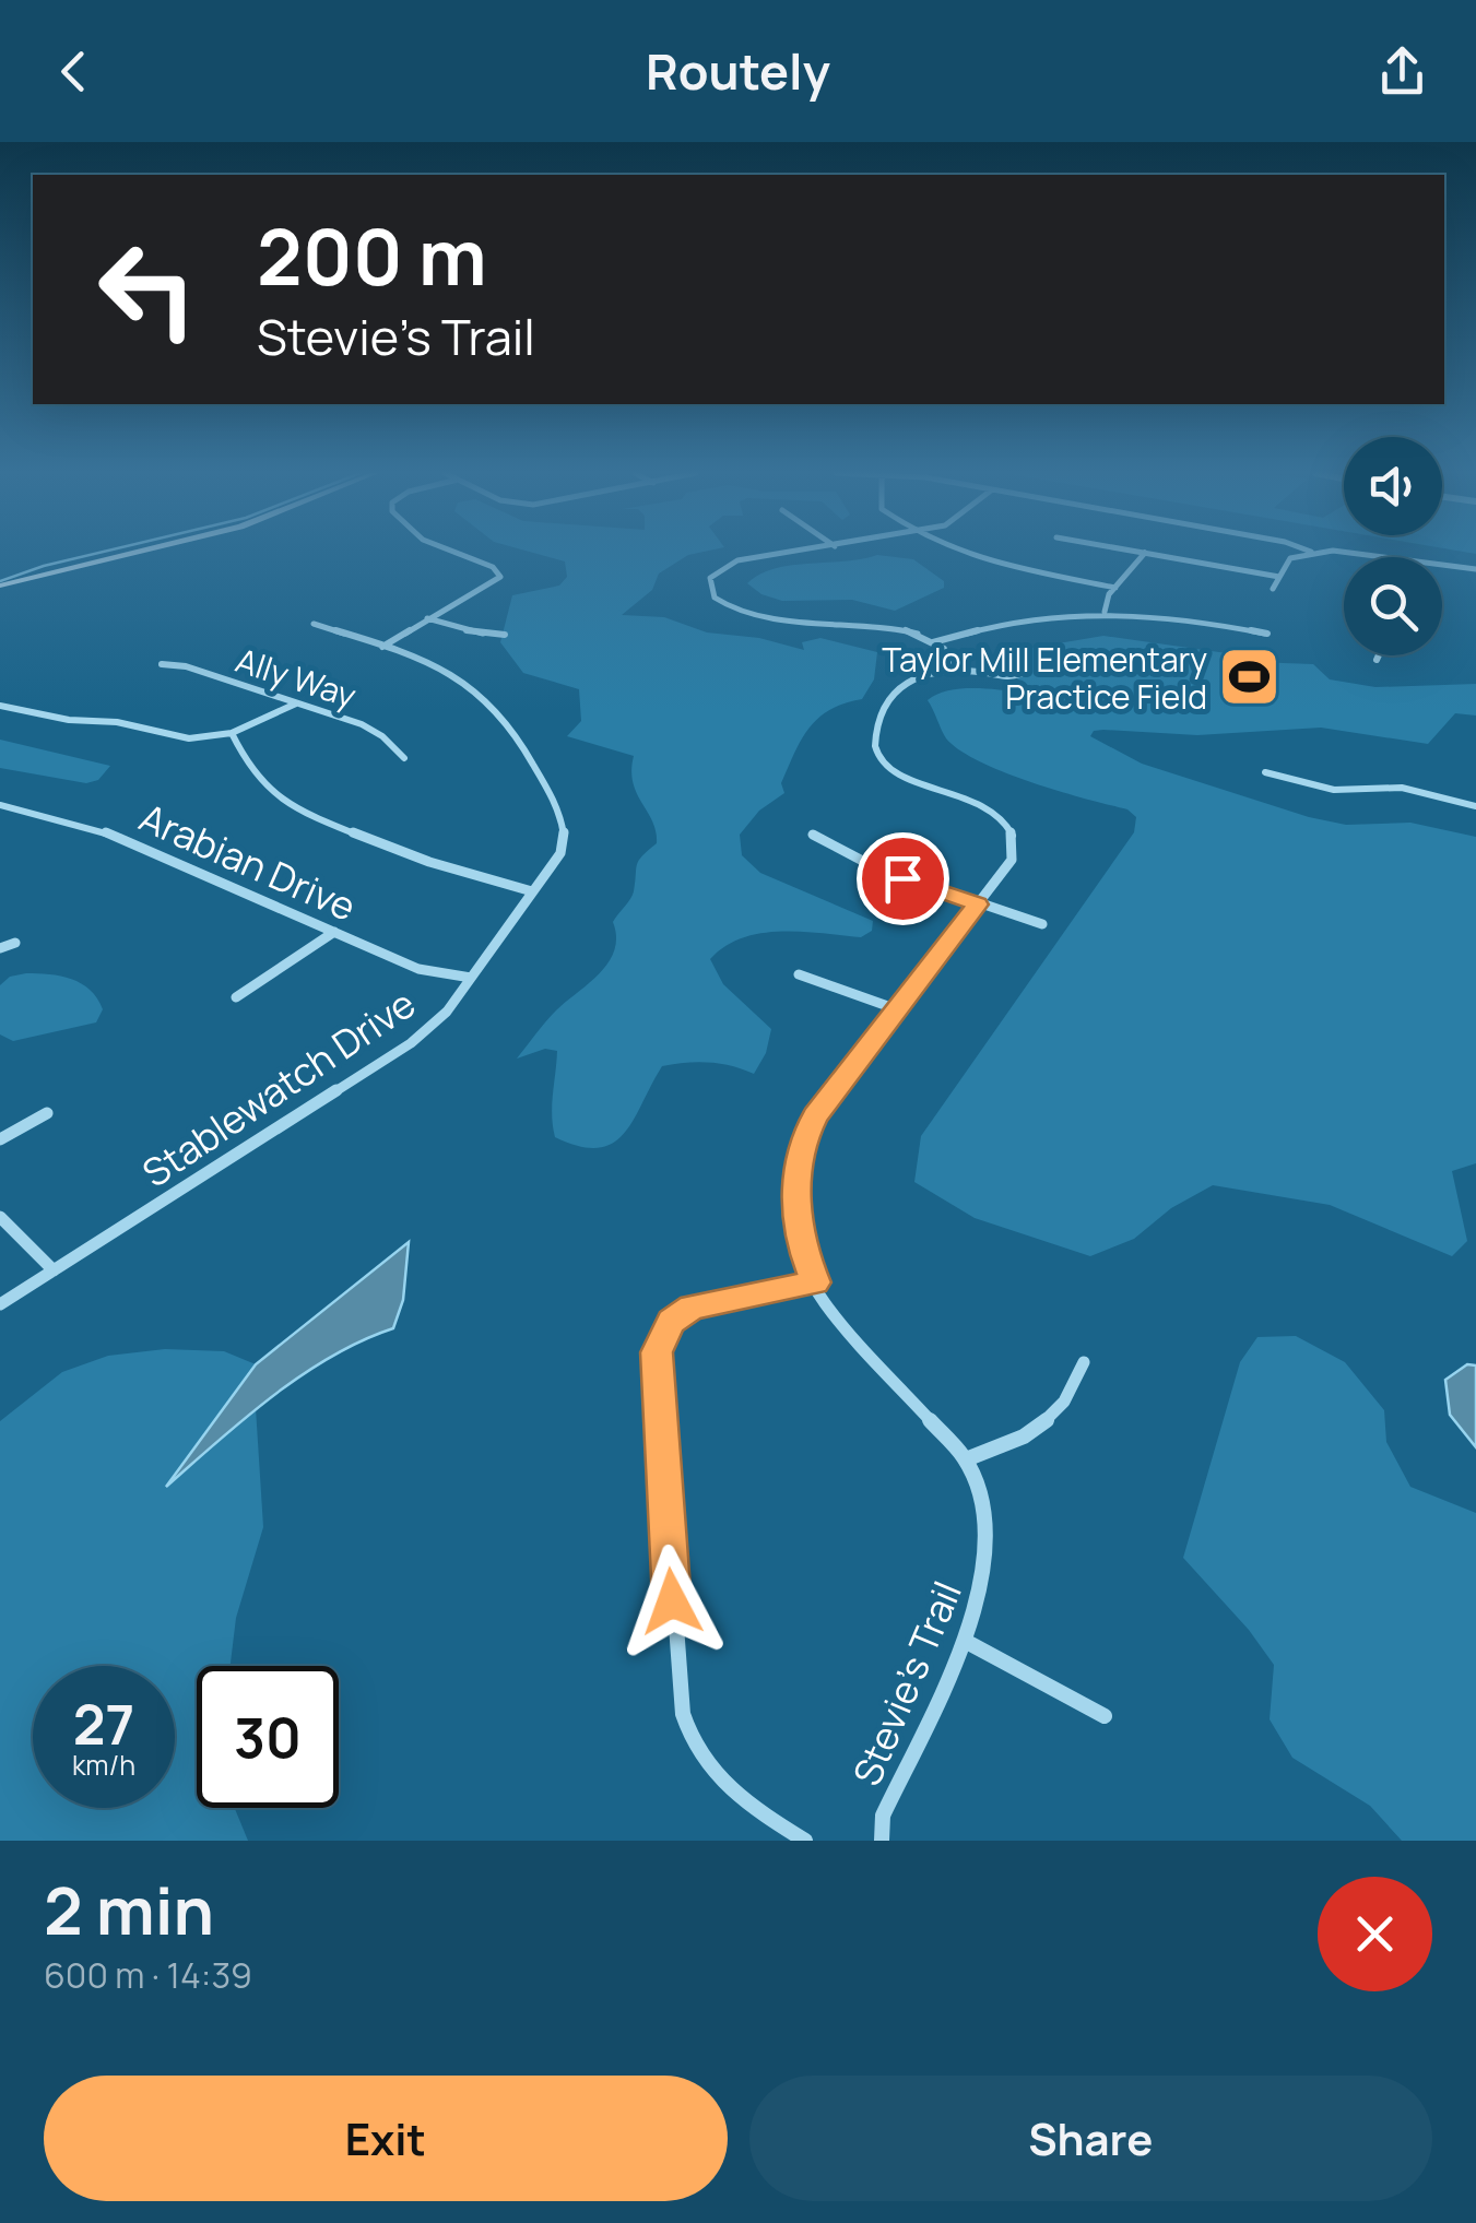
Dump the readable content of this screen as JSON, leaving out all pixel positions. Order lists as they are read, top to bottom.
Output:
{
  "streets": {
    "street": [
      "Ally Way",
      "Arabian Drive",
      "Stablewatch Drive",
      "Stevie’s Trail"
    ]
  },
  "crossings": [
    ["Arabian Drive", "Stablewatch Drive"]
  ],
  "places": {
    "sports": ["Taylor Mill Elementary Practice Field"]
  },
  "page": {
    "header": "Routely",
    "turn": ["200 m", "Stevie’s Trail"],
    "speed": "27 km/h",
    "limit": "30",
    "heading": ["2 min", "600 m · 14:39"],
    "buttons": ["Exit", "Share"]
  }
}
